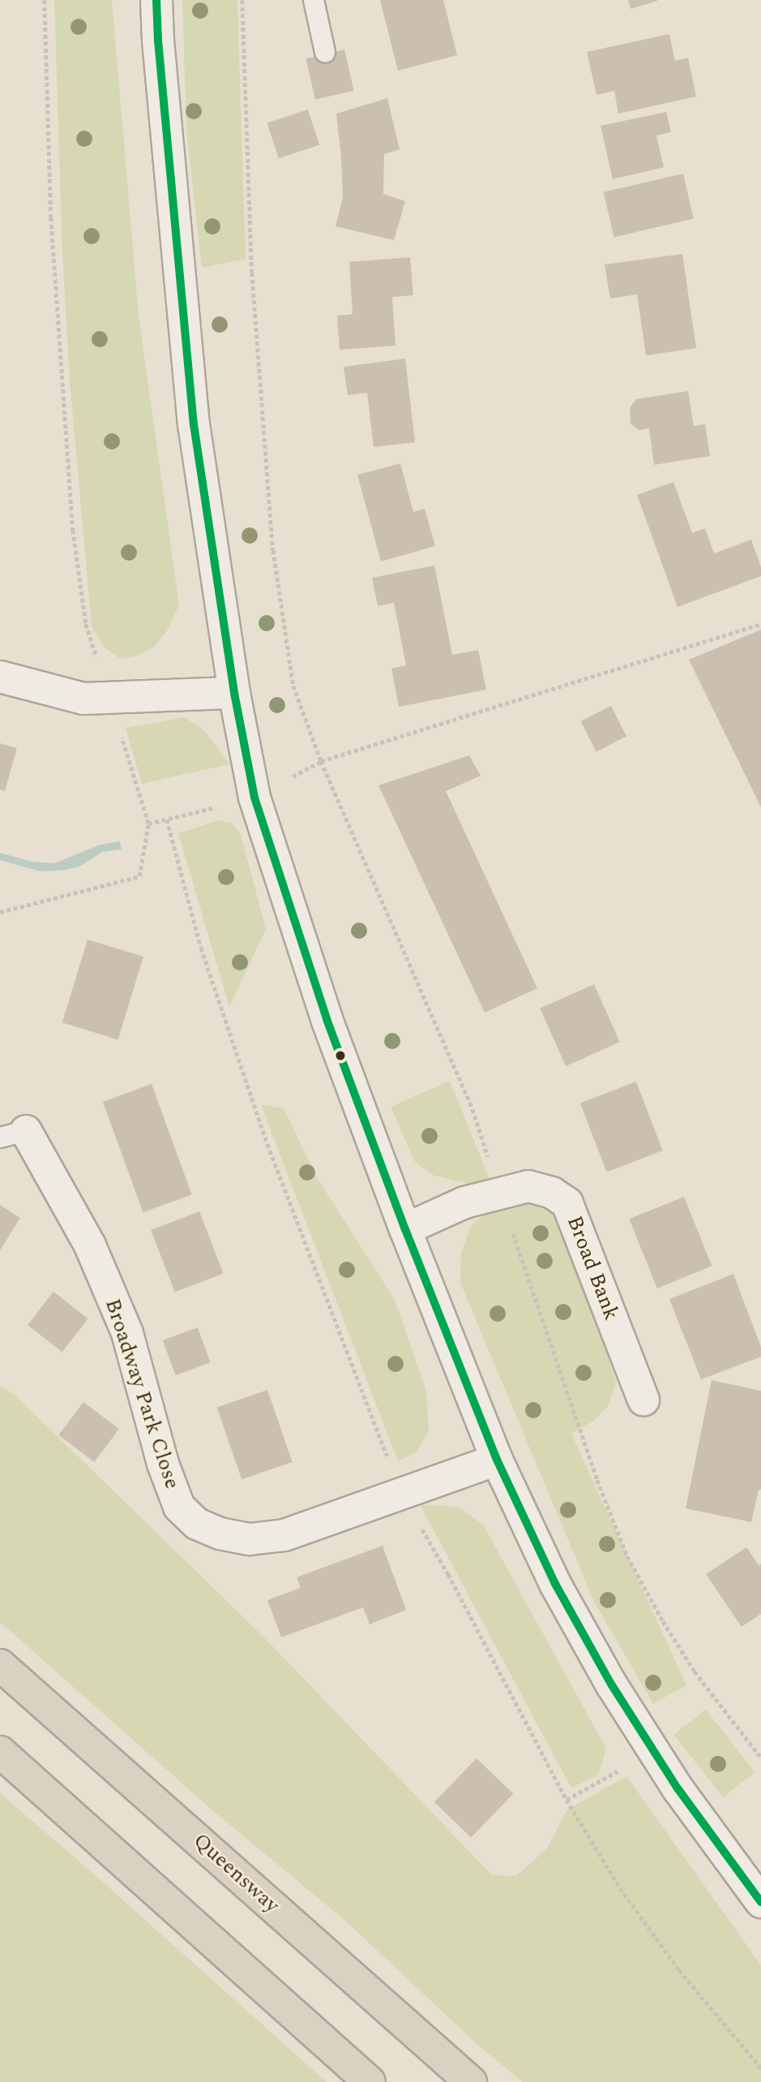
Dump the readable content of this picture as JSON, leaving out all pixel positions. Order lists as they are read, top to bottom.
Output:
{
  "streets": {
    "highway": ["Queensway"],
    "street": ["Broad Bank", "Broadway Park Close"]
  }
}
